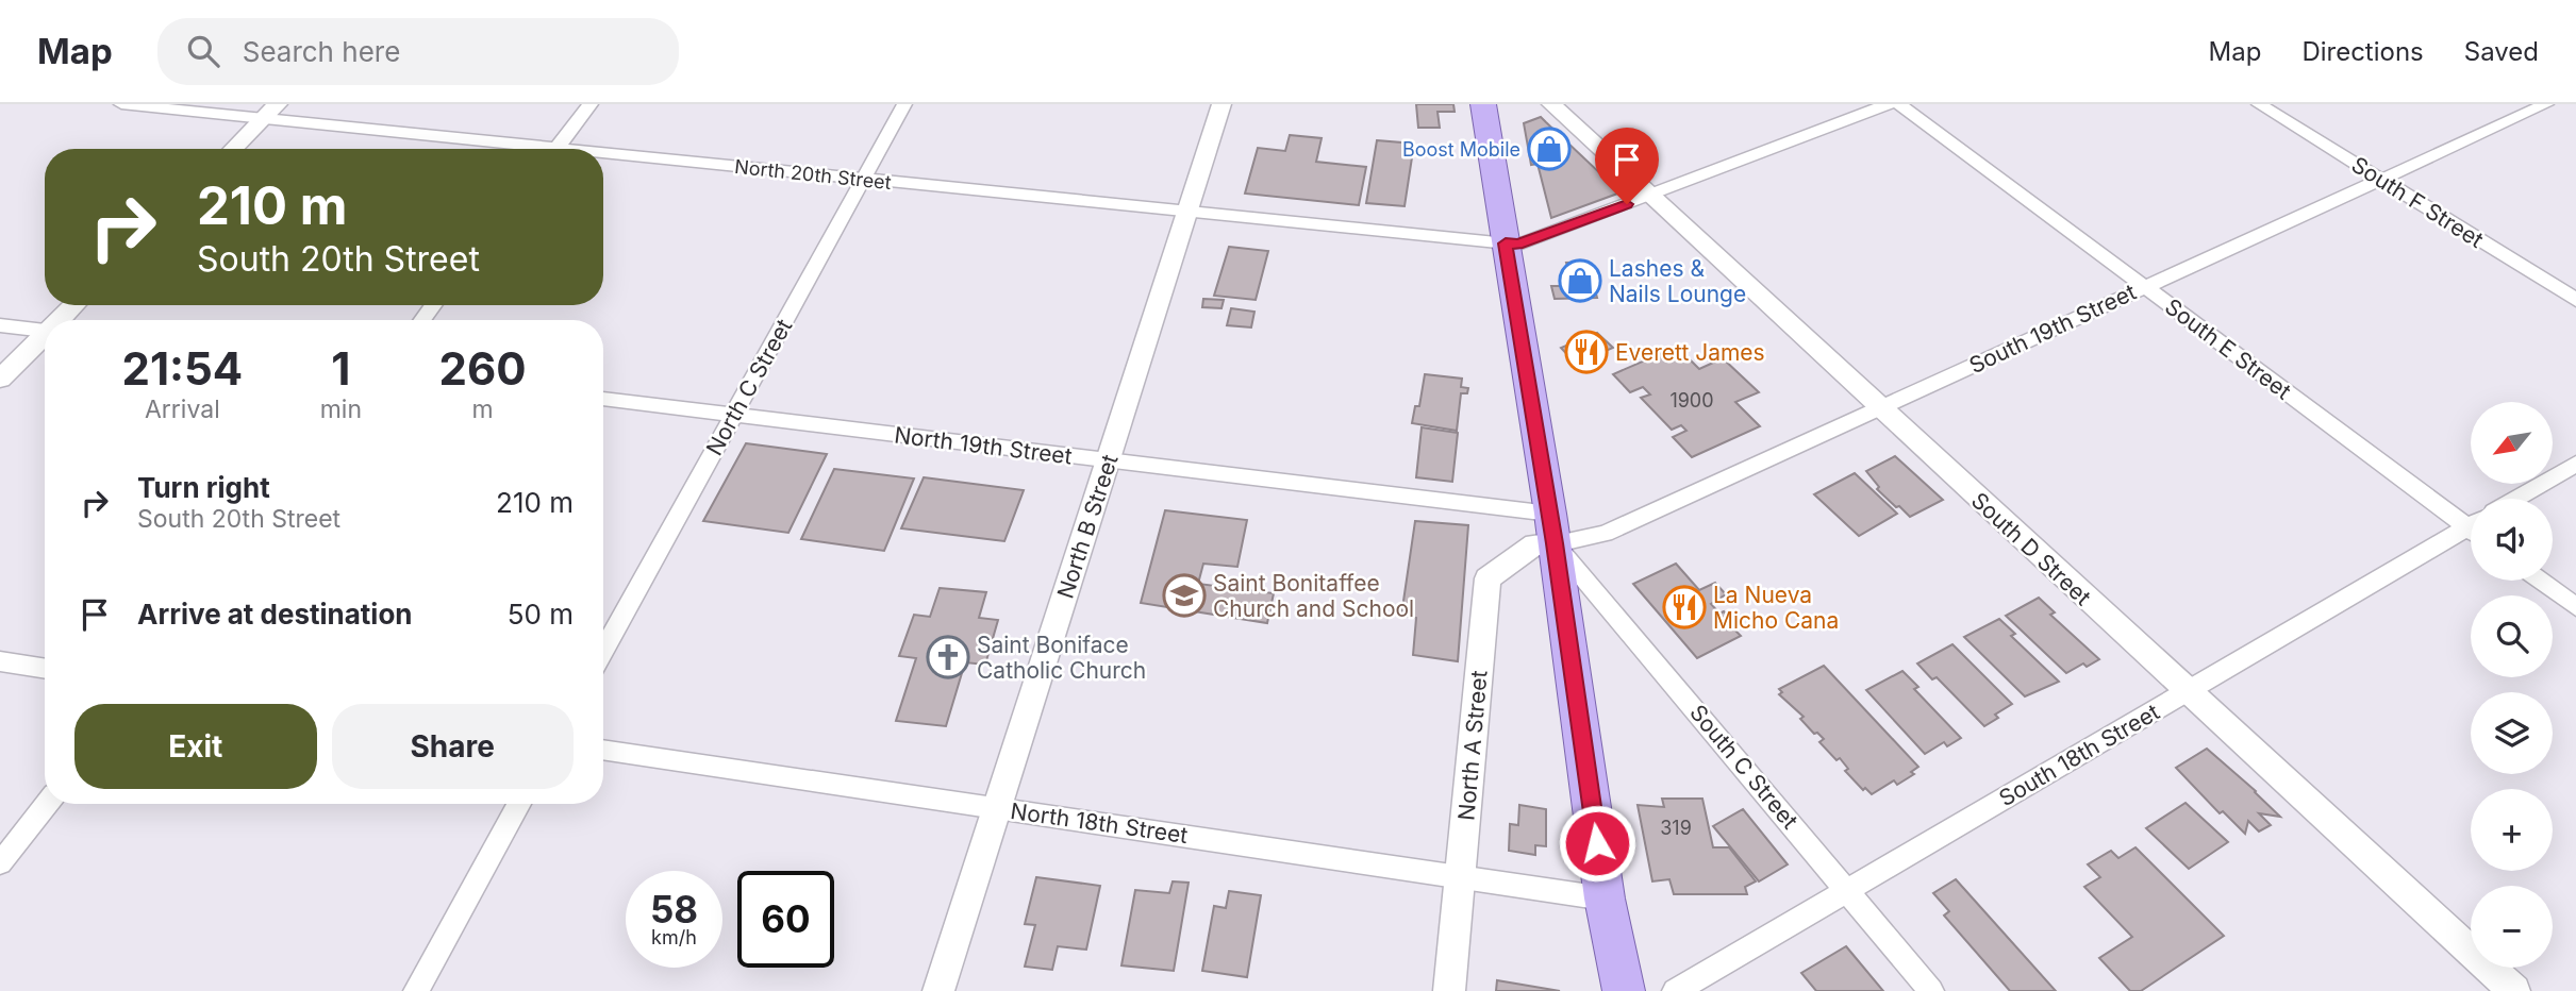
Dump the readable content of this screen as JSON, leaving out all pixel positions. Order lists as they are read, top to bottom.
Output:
{
  "streets": {
    "street": [
      "North 20th Street",
      "South F Street",
      "South 19th Street",
      "South E Street",
      "North C Street",
      "North 19th Street",
      "North B Street",
      "South D Street",
      "North A Street",
      "South 18th Street",
      "South C Street",
      "North 18th Street"
    ]
  },
  "crossings": [
    ["North 20th Street", "North C Street"],
    ["North 20th Street", "North B Street"],
    ["North 20th Street", "South D Street"],
    ["South F Street", "South 19th Street"],
    ["South 19th Street", "South E Street"],
    ["South 19th Street", "North 19th Street"],
    ["South 19th Street", "South D Street"],
    ["South 19th Street", "North A Street"],
    ["South 19th Street", "South C Street"],
    ["North C Street", "North 19th Street"],
    ["North 19th Street", "North B Street"],
    ["North 19th Street", "North A Street"],
    ["North 19th Street", "South C Street"],
    ["North B Street", "North 18th Street"],
    ["South D Street", "South 18th Street"],
    ["North A Street", "South C Street"],
    ["North A Street", "North 18th Street"],
    ["South 18th Street", "South C Street"]
  ],
  "places": {
    "shop": ["Boost Mobile", "Lashes & Nails Lounge"],
    "restaurant": ["Everett James", "La Nueva Micho Cana"],
    "school or university": ["Saint Bonitaffee Church and School"],
    "church": ["Saint Boniface Catholic Church"]
  },
  "house_numbers": ["1900", "319"],
  "north": "bottom left",
  "page": {
    "header": "Map",
    "search": "Search here",
    "nav": ["Map", "Directions", "Saved"],
    "turn": ["210 m", "South 20th Street"],
    "eta": [
      "21:54",
      "Arrival",
      "1",
      "min",
      "260",
      "m"
    ],
    "map_buttons": ["+", "−"],
    "list": [
      {
        "name": "Turn right",
        "note": "South 20th Street",
        "value": "210 m"
      },
      {
        "name": "Arrive at destination",
        "value": "50 m"
      }
    ],
    "buttons": ["Exit", "Share"],
    "speed": "58 km/h",
    "limit": "60"
  }
}
